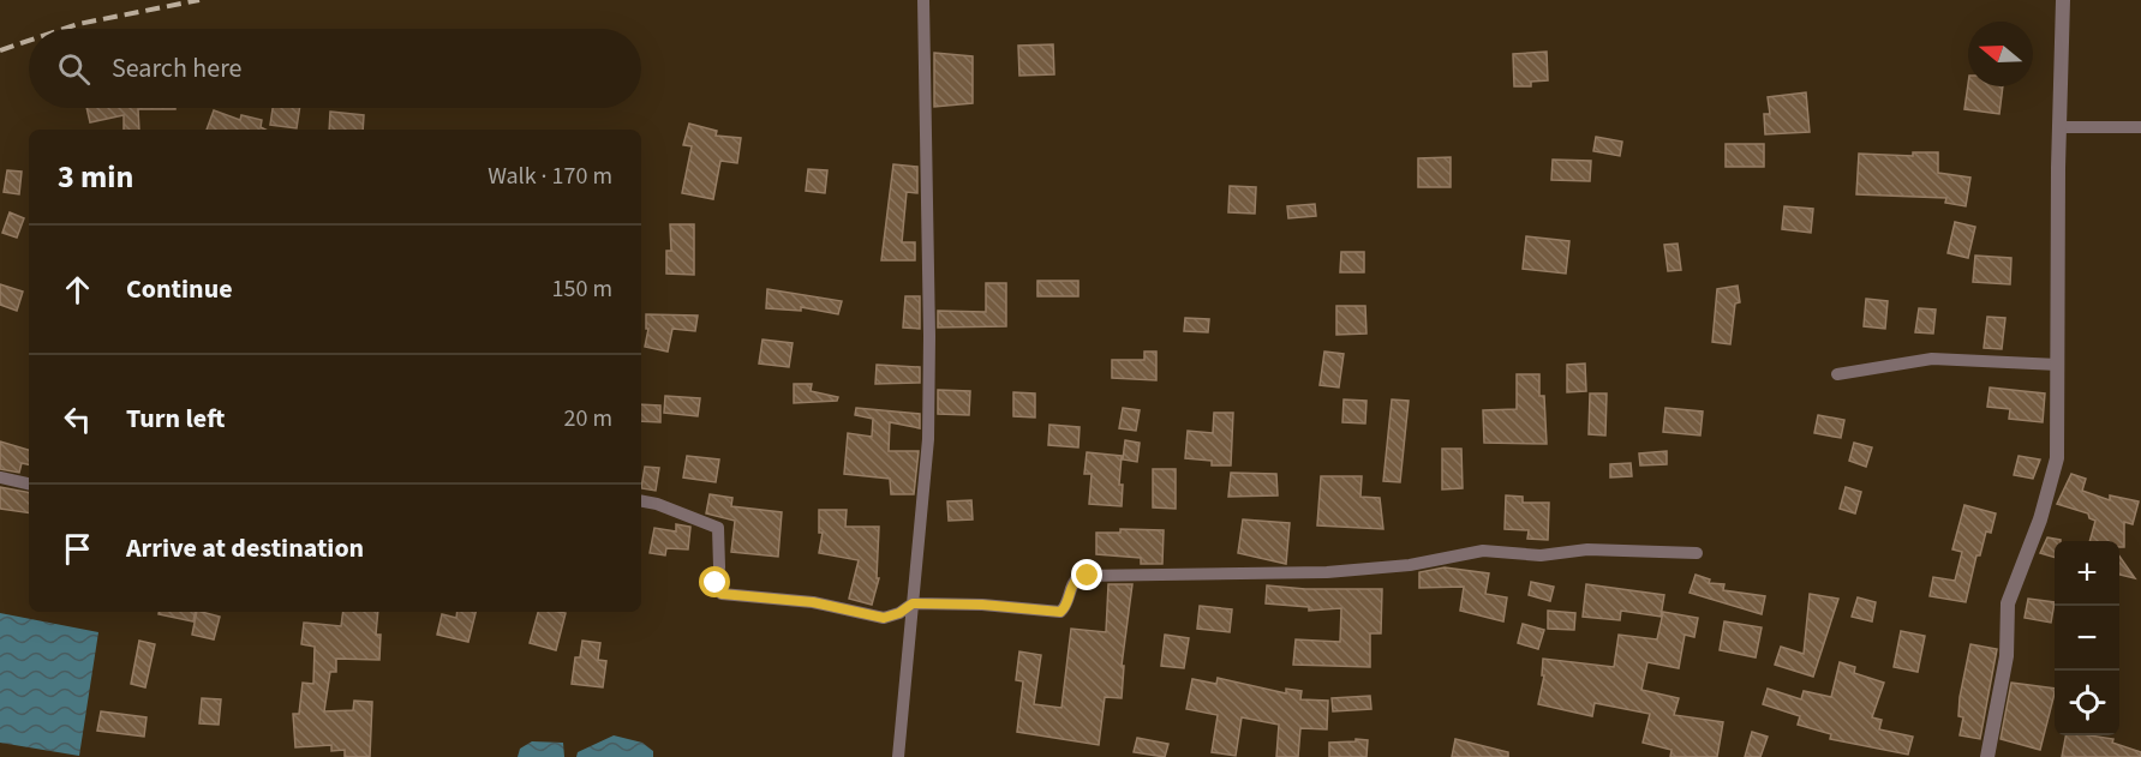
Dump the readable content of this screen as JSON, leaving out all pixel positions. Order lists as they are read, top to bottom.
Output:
{
  "north": "left",
  "page": {
    "search": "Search here",
    "heading": ["3 min", "Walk · 170 m"],
    "list": [
      ["Continue", "150 m"],
      ["Turn left", "20 m"],
      "Arrive at destination"
    ],
    "map_buttons": ["+", "−"]
  }
}
